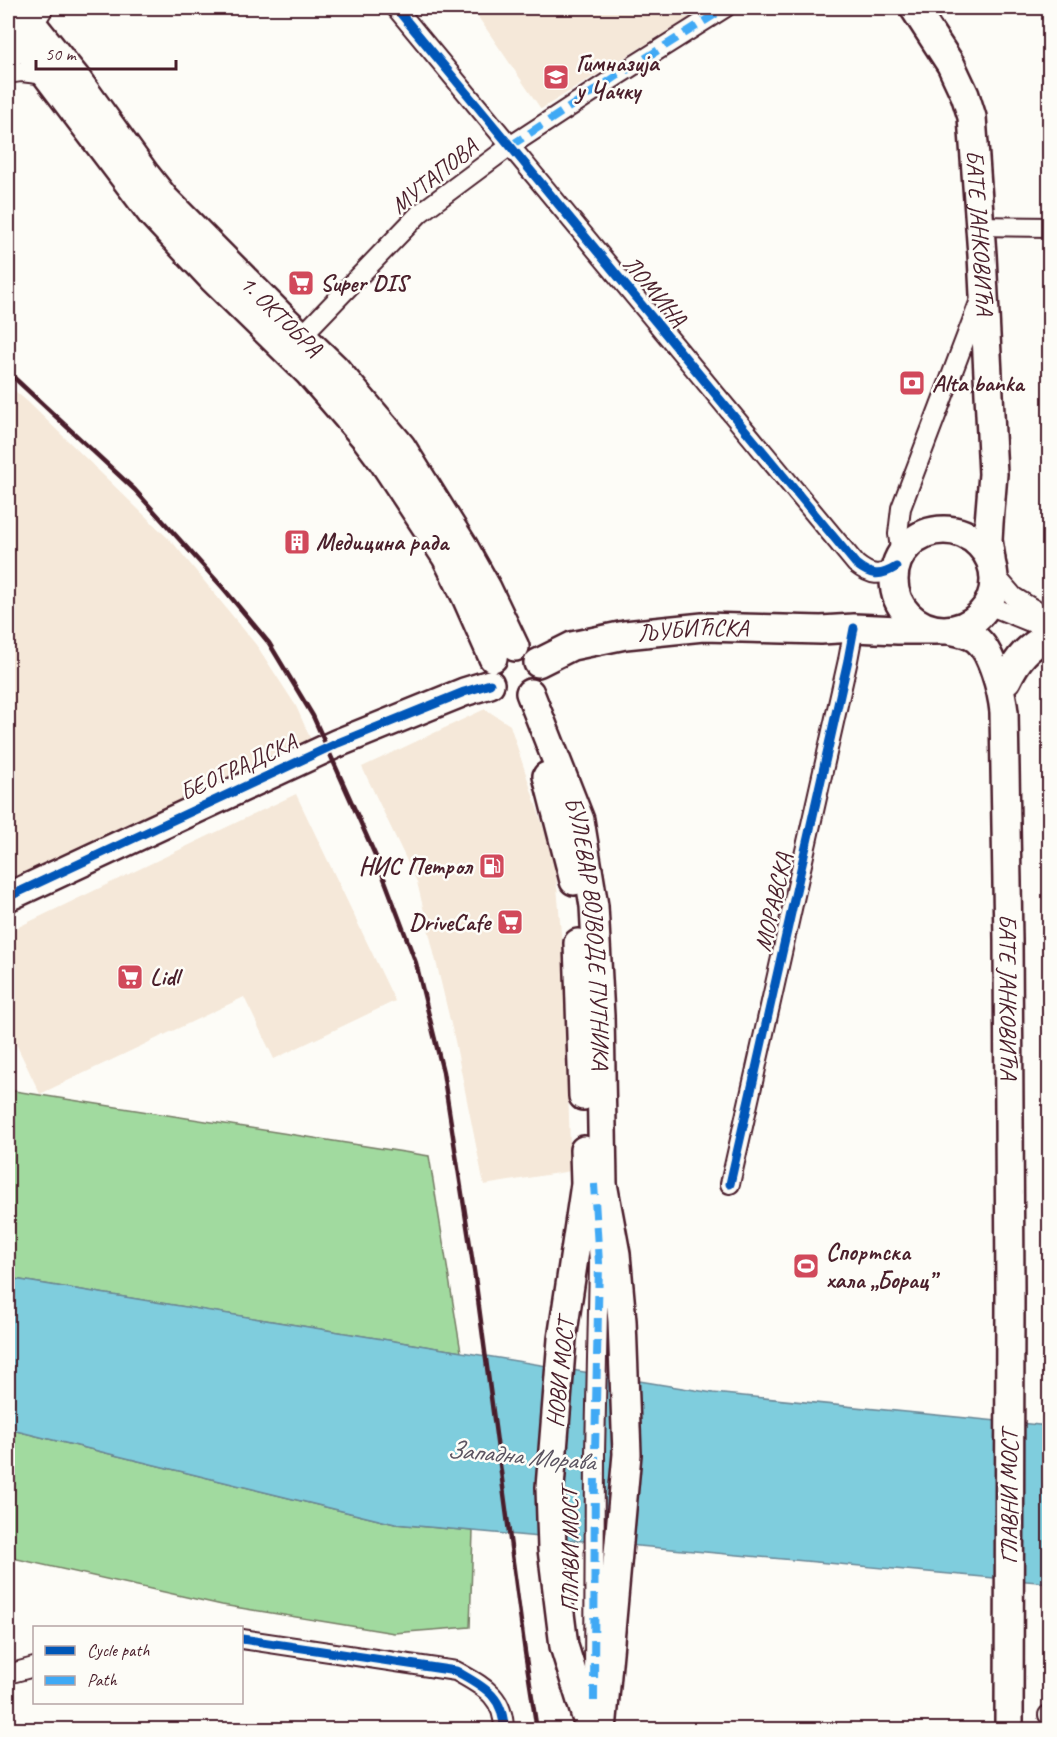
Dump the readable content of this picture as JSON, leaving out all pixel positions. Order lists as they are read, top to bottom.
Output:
{
  "streets": {
    "main road": [
      "БАТЕ ЈАНКОВИЋА",
      "1. ОКТОБРА",
      "ЉУБИЋСКА",
      "БЕОГРАДСКА",
      "БУЛЕВАР ВОЈВОДЕ ПУТНИКА",
      "НОВИ МОСТ",
      "ГЛАВНИ МОСТ"
    ],
    "street": ["МУТАПОВА", "ЛОМИНА", "МОРАВСКА"]
  },
  "crossings": [
    ["МУТАПОВА", "ЛОМИНА"],
    ["МУТАПОВА", "1. ОКТОБРА"],
    ["БАТЕ ЈАНКОВИЋА", "ЛОМИНА"],
    ["БАТЕ ЈАНКОВИЋА", "ЉУБИЋСКА"],
    ["БАТЕ ЈАНКОВИЋА", "ГЛАВНИ МОСТ"],
    ["ЛОМИНА", "ЉУБИЋСКА"],
    ["1. ОКТОБРА", "ЉУБИЋСКА"],
    ["1. ОКТОБРА", "БЕОГРАДСКА"],
    ["1. ОКТОБРА", "БУЛЕВАР ВОЈВОДЕ ПУТНИКА"],
    ["ЉУБИЋСКА", "БЕОГРАДСКА"],
    ["ЉУБИЋСКА", "МОРАВСКА"],
    ["ЉУБИЋСКА", "БУЛЕВАР ВОЈВОДЕ ПУТНИКА"],
    ["БЕОГРАДСКА", "БУЛЕВАР ВОЈВОДЕ ПУТНИКА"],
    ["БУЛЕВАР ВОЈВОДЕ ПУТНИКА", "НОВИ МОСТ"]
  ],
  "water": ["Западна Морава"],
  "places": {
    "school or university": ["Гимназија у Чачку"],
    "supermarket": ["Super DIS", "DriveCafe", "Lidl"],
    "bank": ["Alta banka"],
    "building": ["Медицина рада"],
    "fuel station": ["НИС Петрол"],
    "sports": ["Спортска хала „Борац”"]
  },
  "legend": ["Cycle path", "Path"],
  "scale_bar": "50 m"
}
